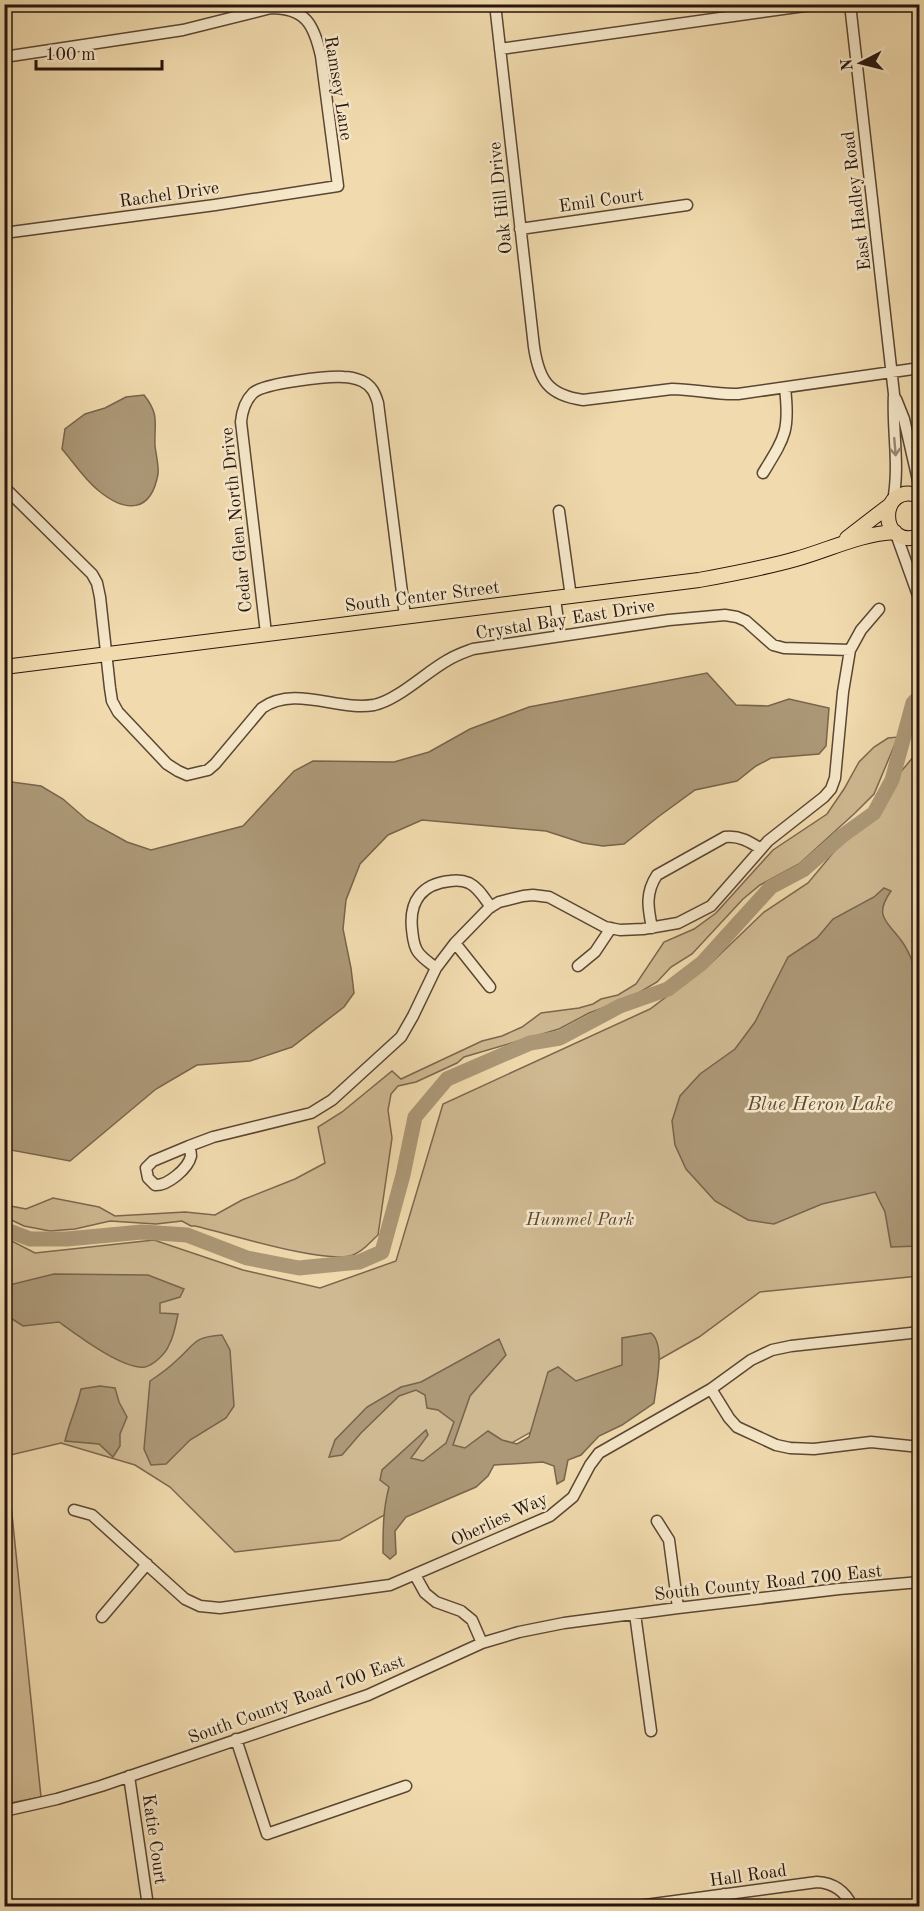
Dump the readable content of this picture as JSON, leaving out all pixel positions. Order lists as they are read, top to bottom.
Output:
{
  "streets": {
    "main road": ["South Center Street"],
    "street": [
      "Ramsey Lane",
      "Rachel Drive",
      "Oak Hill Drive",
      "Emil Court",
      "East Hadley Road",
      "Cedar Glen North Drive",
      "Crystal Bay East Drive",
      "Oberlies Way",
      "South County Road 700 East",
      "Katie Court",
      "Hall Road"
    ]
  },
  "crossings": [
    ["Ramsey Lane", "Rachel Drive"],
    ["Oak Hill Drive", "Emil Court"],
    ["East Hadley Road", "South Center Street"],
    ["Cedar Glen North Drive", "South Center Street"],
    ["South Center Street", "Crystal Bay East Drive"],
    ["South County Road 700 East", "Katie Court"]
  ],
  "water": ["Blue Heron Lake"],
  "parks": ["Hummel Park"],
  "scale_bar": "100 m",
  "north": "left"
}
